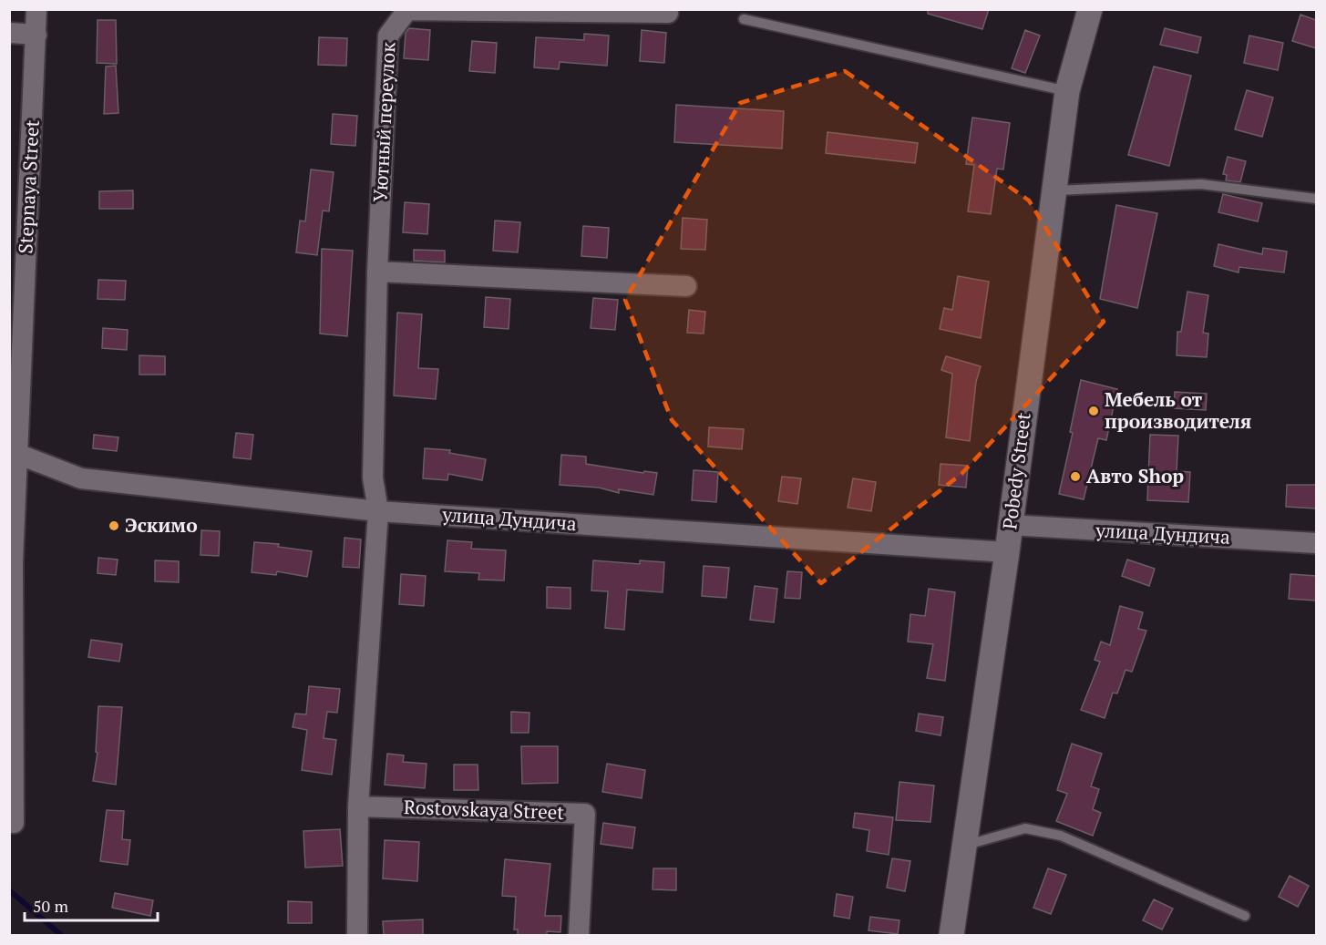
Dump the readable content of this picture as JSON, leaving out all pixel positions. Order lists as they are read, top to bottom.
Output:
{
  "streets": {
    "street": [
      "Уютный переулок",
      "Stepnaya Street",
      "Pobedy Street",
      "улица Дундича",
      "Rostovskaya Street"
    ]
  },
  "crossings": [
    ["Уютный переулок", "улица Дундича"],
    ["Stepnaya Street", "улица Дундича"],
    ["Pobedy Street", "улица Дундича"]
  ],
  "places": ["Мебель от производителя", "Авто Shop", "Эскимо"],
  "scale_bar": "50 m"
}
